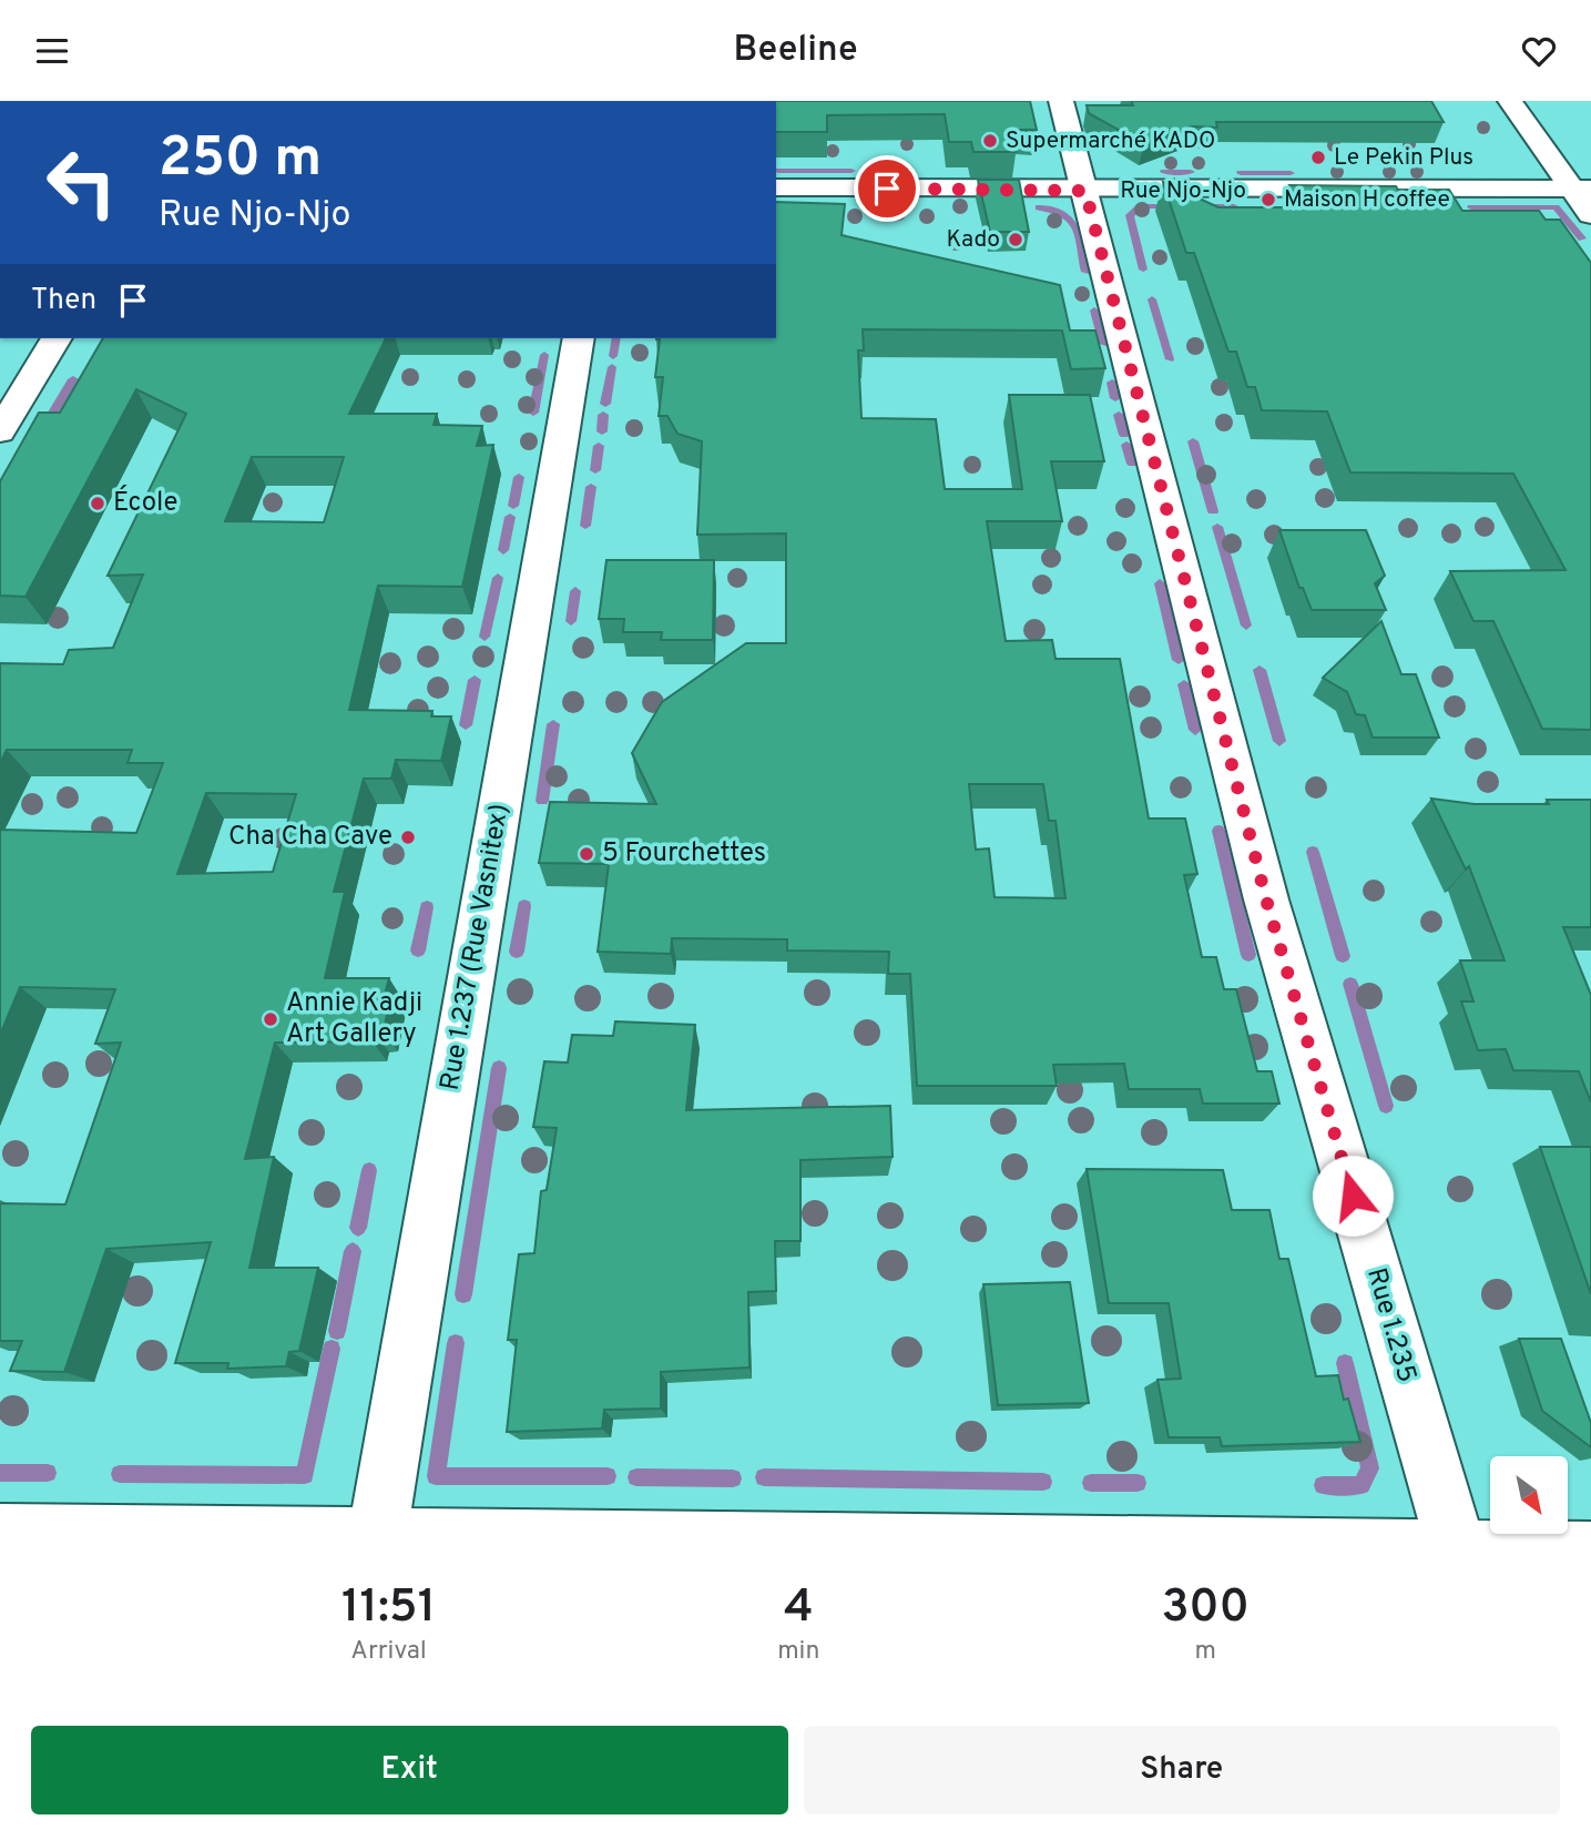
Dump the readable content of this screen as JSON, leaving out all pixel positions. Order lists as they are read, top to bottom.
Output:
{
  "streets": {
    "street": ["Rue Njo-Njo", "Rue 1.237 (Rue Vasnitex)", "Rue 1.235"]
  },
  "crossings": [
    ["Rue Njo-Njo", "Rue 1.235"]
  ],
  "places": [
    "Supermarché KADO",
    "Le Pekin Plus",
    "Maison H coffee",
    "Kado",
    "École",
    "Cha Cha Cave",
    "5 Fourchettes",
    "Annie Kadji Art Gallery"
  ],
  "north": "bottom right",
  "page": {
    "header": "Beeline",
    "turn": ["250 m", "Rue Njo-Njo"],
    "then": "Then",
    "eta": [
      "11:51",
      "Arrival",
      "4",
      "min",
      "300",
      "m"
    ],
    "buttons": ["Exit", "Share"]
  }
}
